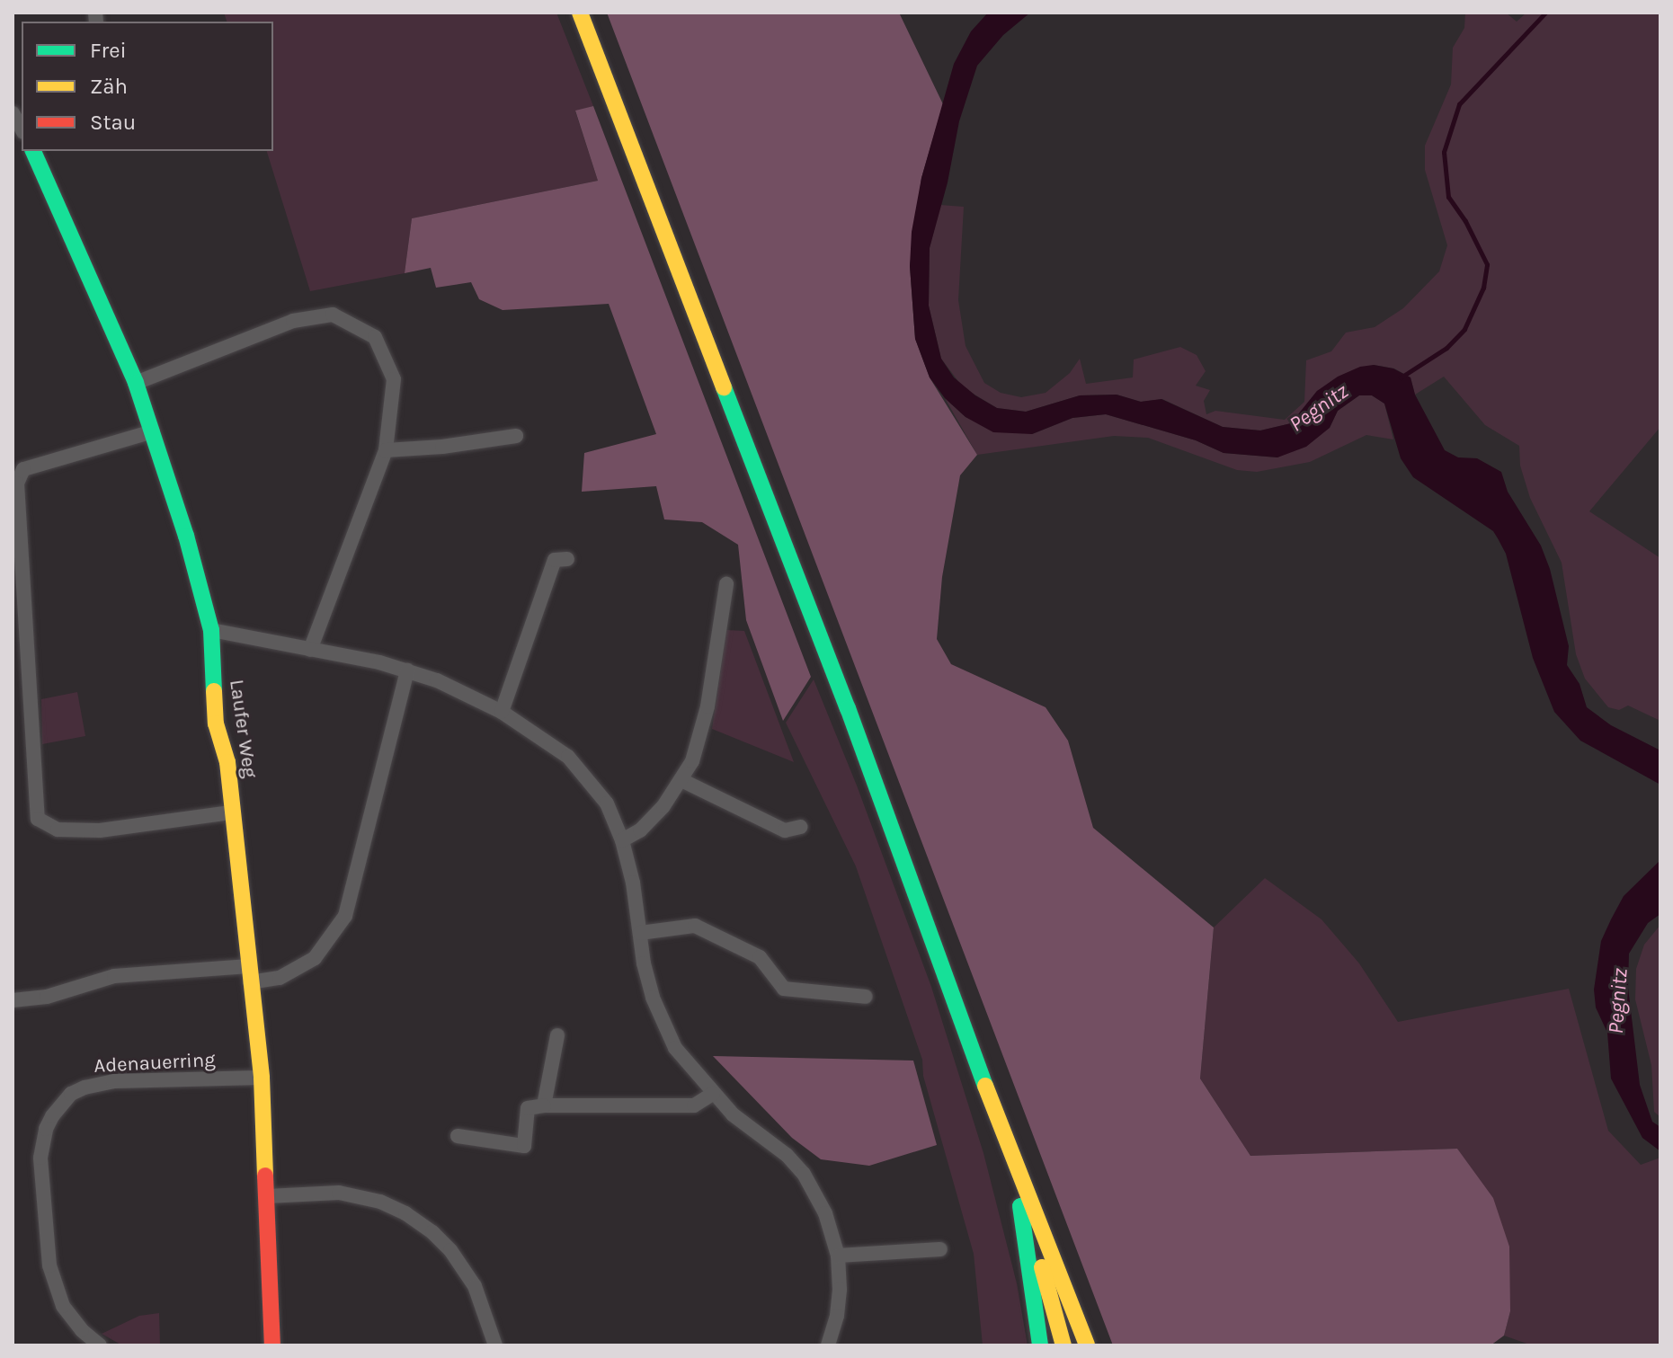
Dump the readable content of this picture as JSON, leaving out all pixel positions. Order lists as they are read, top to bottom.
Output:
{
  "streets": {
    "main road": ["Laufer Weg"],
    "street": ["Adenauerring"]
  },
  "crossings": [
    ["Laufer Weg", "Adenauerring"]
  ],
  "water": ["Pegnitz"],
  "legend": ["Frei", "Zäh", "Stau"]
}
